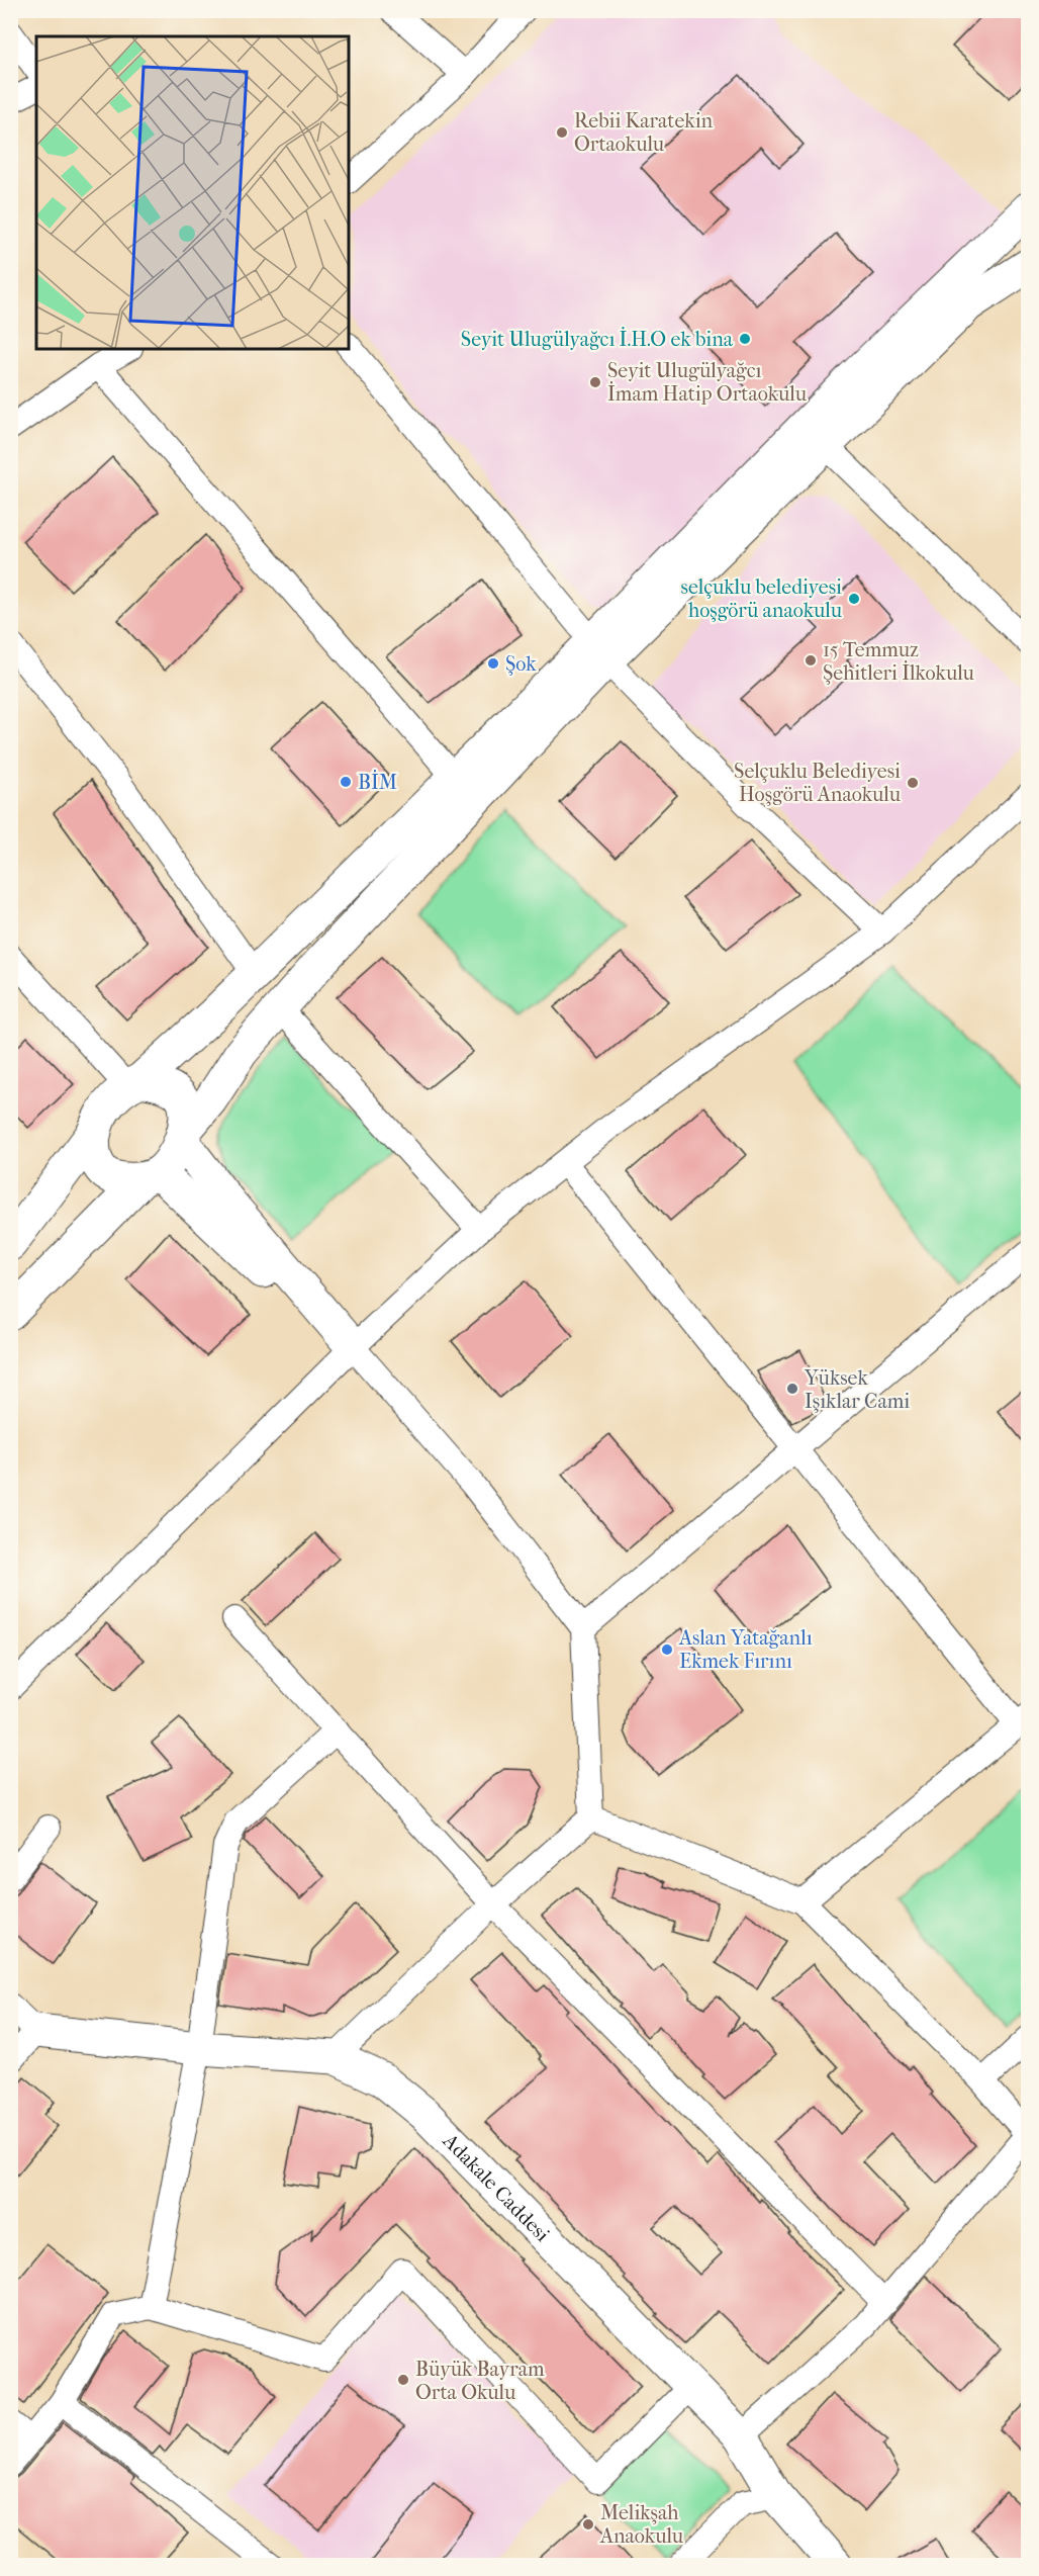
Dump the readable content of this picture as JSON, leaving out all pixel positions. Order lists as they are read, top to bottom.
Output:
{
  "streets": {
    "street": ["Adakale Caddesi"]
  },
  "places": [
    "Rebii Karatekin Ortaokulu",
    "Seyit Ulugülyağcı İ.H.O ek bina",
    "Seyit Ulugülyağcı İmam Hatip Ortaokulu",
    "selçuklu belediyesi hoşgörü anaokulu",
    "15 Temmuz Şehitleri İlkokulu",
    "Şok",
    "BİM",
    "Selçuklu Belediyesi Hoşgörü Anaokulu",
    "Yüksek Işıklar Cami",
    "Aslan Yatağanlı Ekmek Fırını",
    "Büyük Bayram Orta Okulu",
    "Melikşah Anaokulu"
  ]
}
